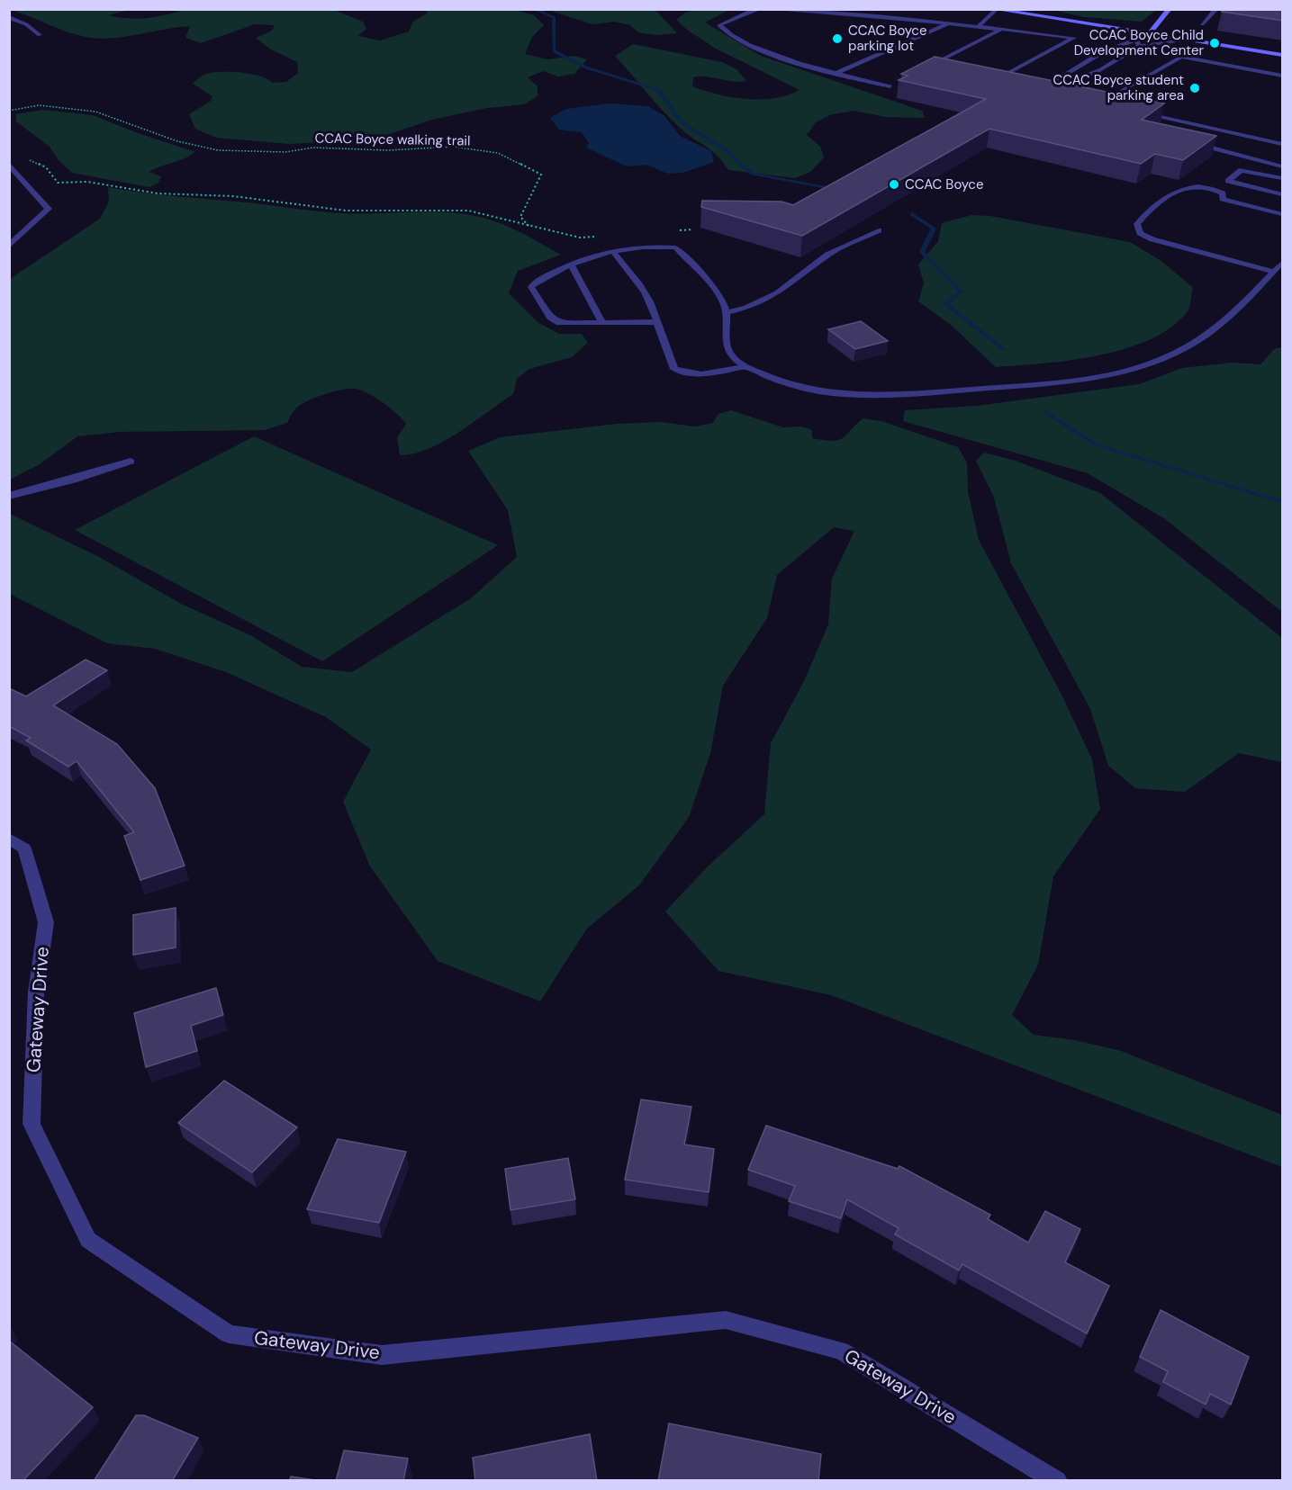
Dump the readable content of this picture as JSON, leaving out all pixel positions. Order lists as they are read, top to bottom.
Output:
{
  "streets": {
    "street": ["Gateway Drive"],
    "path": ["CCAC Boyce walking trail"]
  },
  "places": [
    "CCAC Boyce parking lot",
    "CCAC Boyce Child Development Center",
    "CCAC Boyce student parking area",
    "CCAC Boyce"
  ]
}
